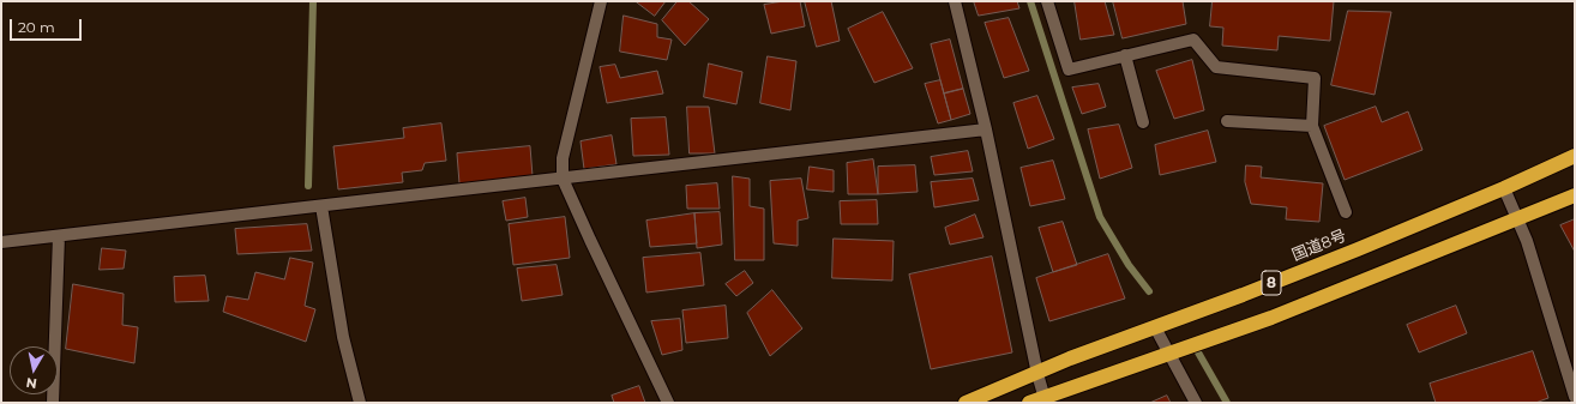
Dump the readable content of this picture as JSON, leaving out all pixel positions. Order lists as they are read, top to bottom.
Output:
{
  "streets": {
    "highway": ["国道8号", "8"]
  },
  "scale_bar": "20 m",
  "north": "bottom"
}
